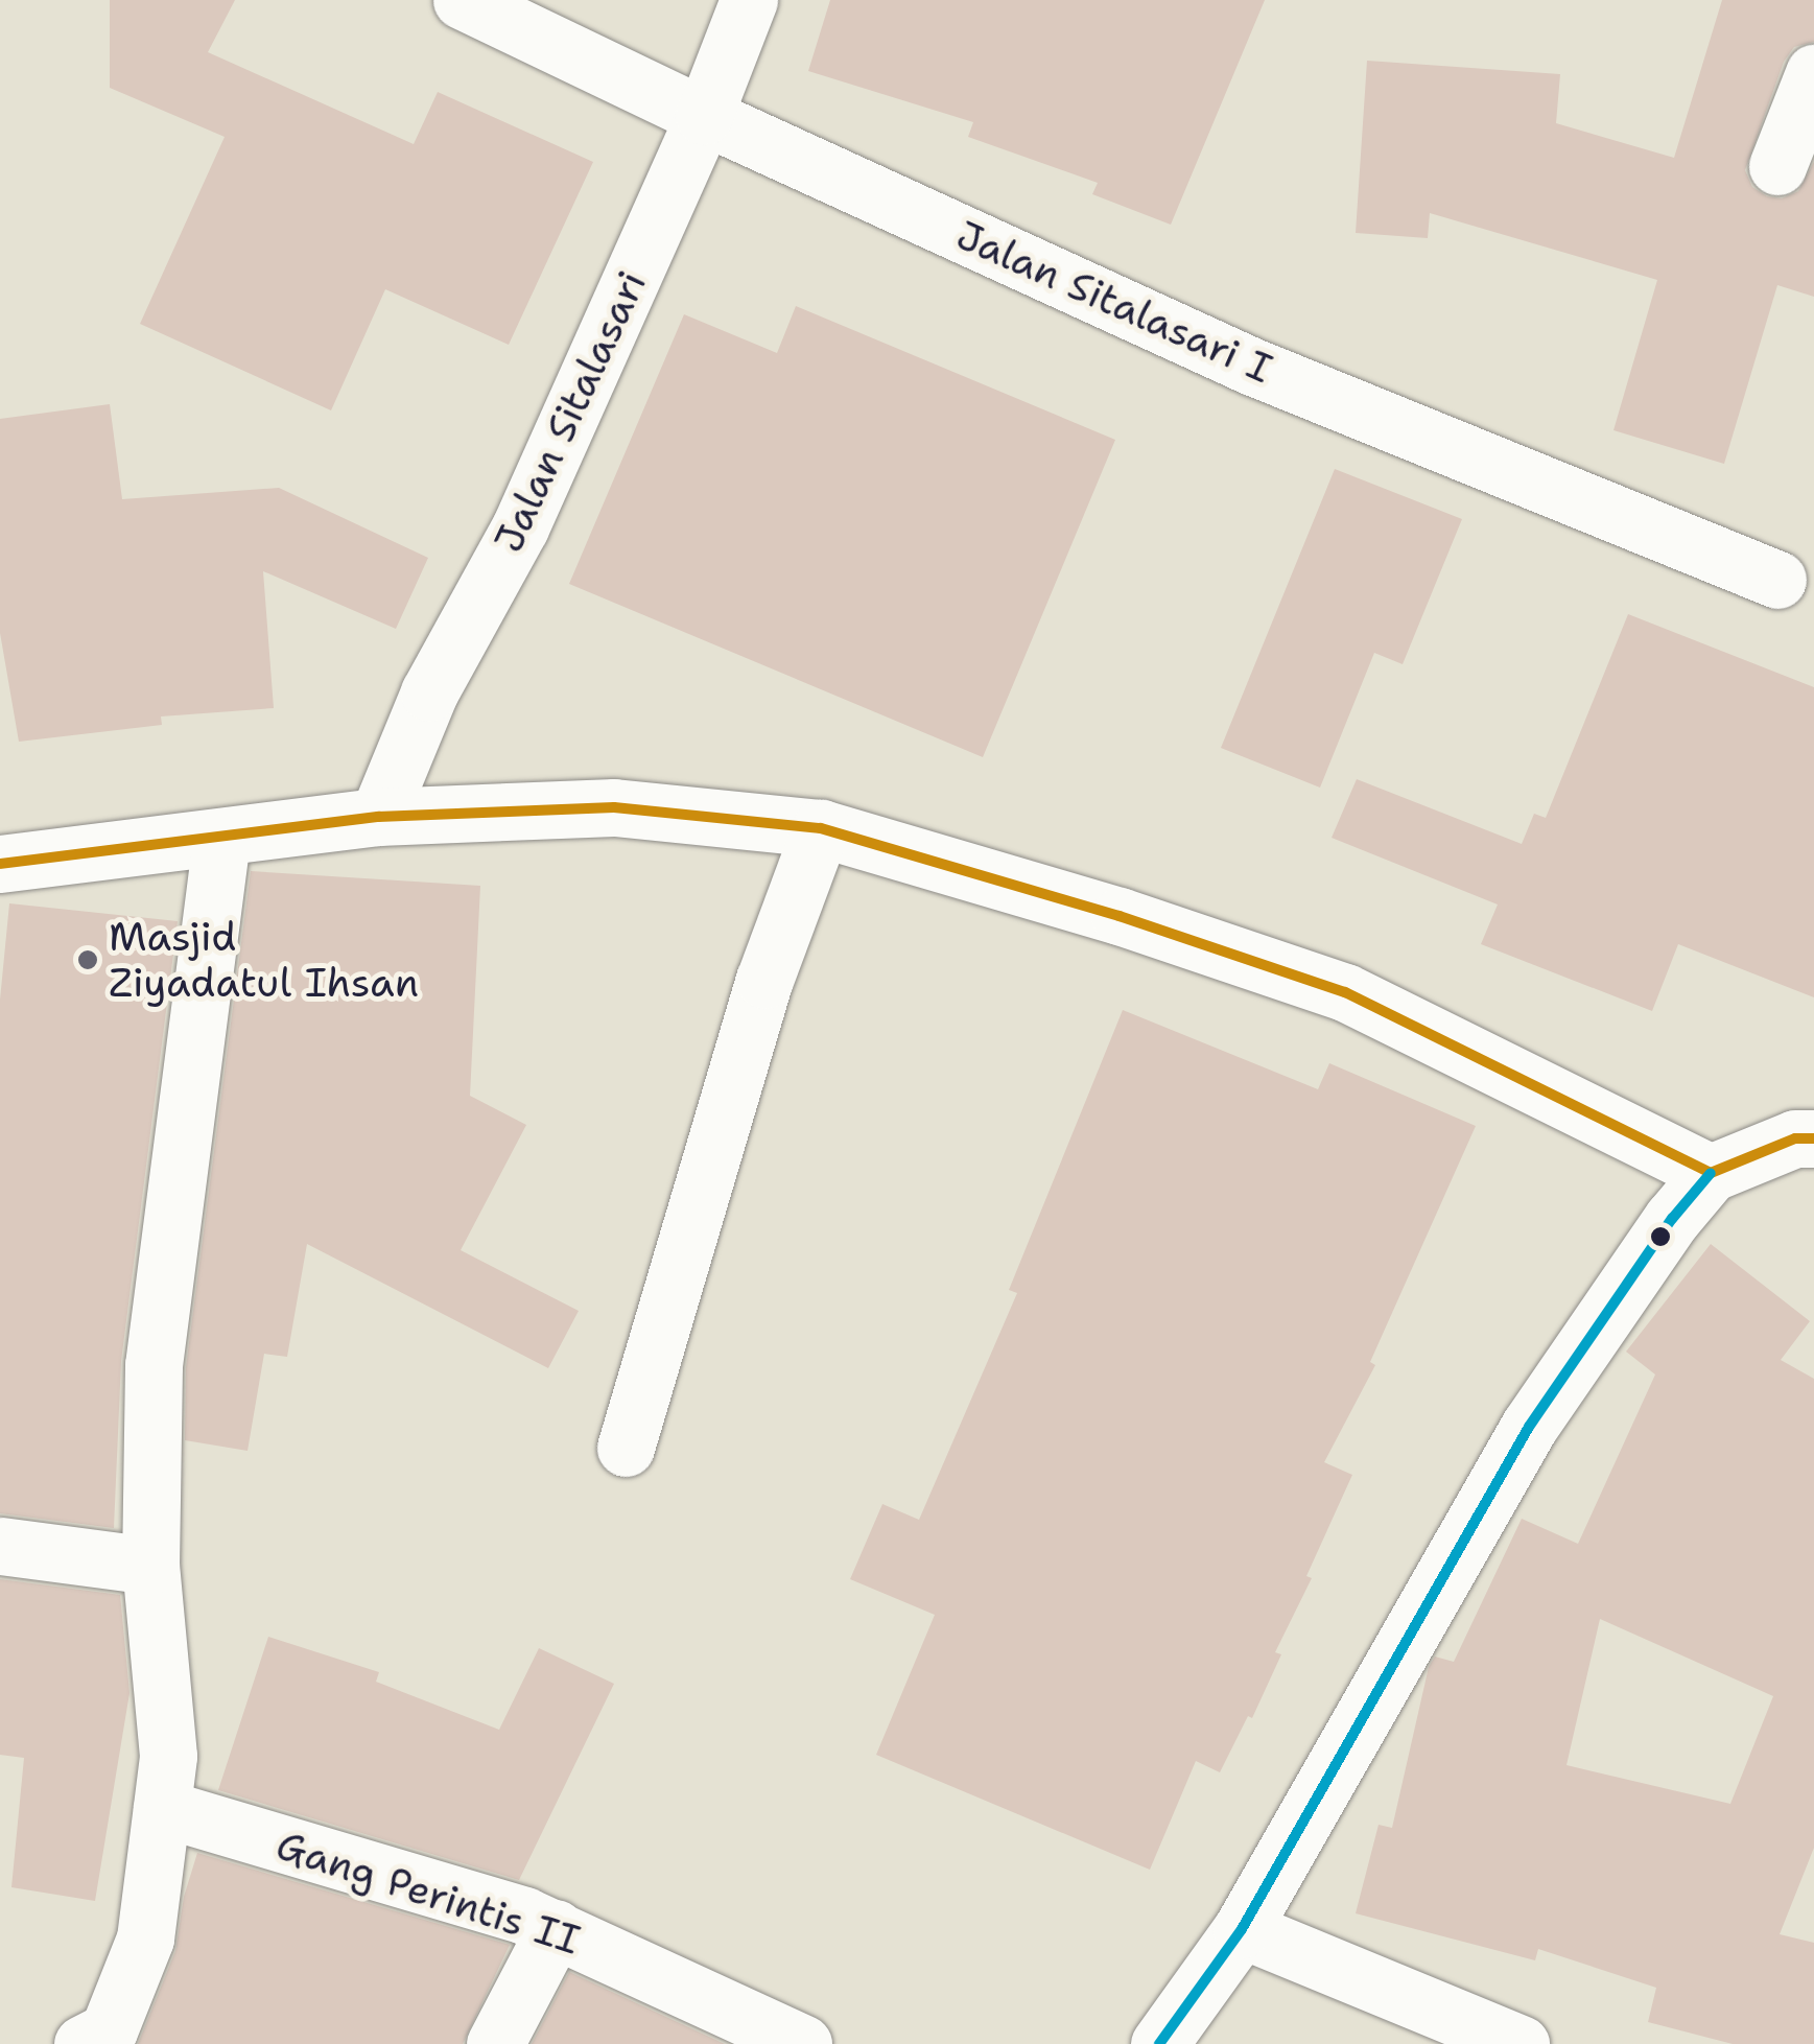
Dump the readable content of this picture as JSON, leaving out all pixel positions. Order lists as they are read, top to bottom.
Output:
{
  "streets": {
    "street": ["Jalan Sitalasari I", "Jalan Sitalasari", "Gang Perintis II"]
  },
  "crossings": [
    ["Jalan Sitalasari I", "Jalan Sitalasari"]
  ],
  "places": ["Masjid Ziyadatul Ihsan"]
}
